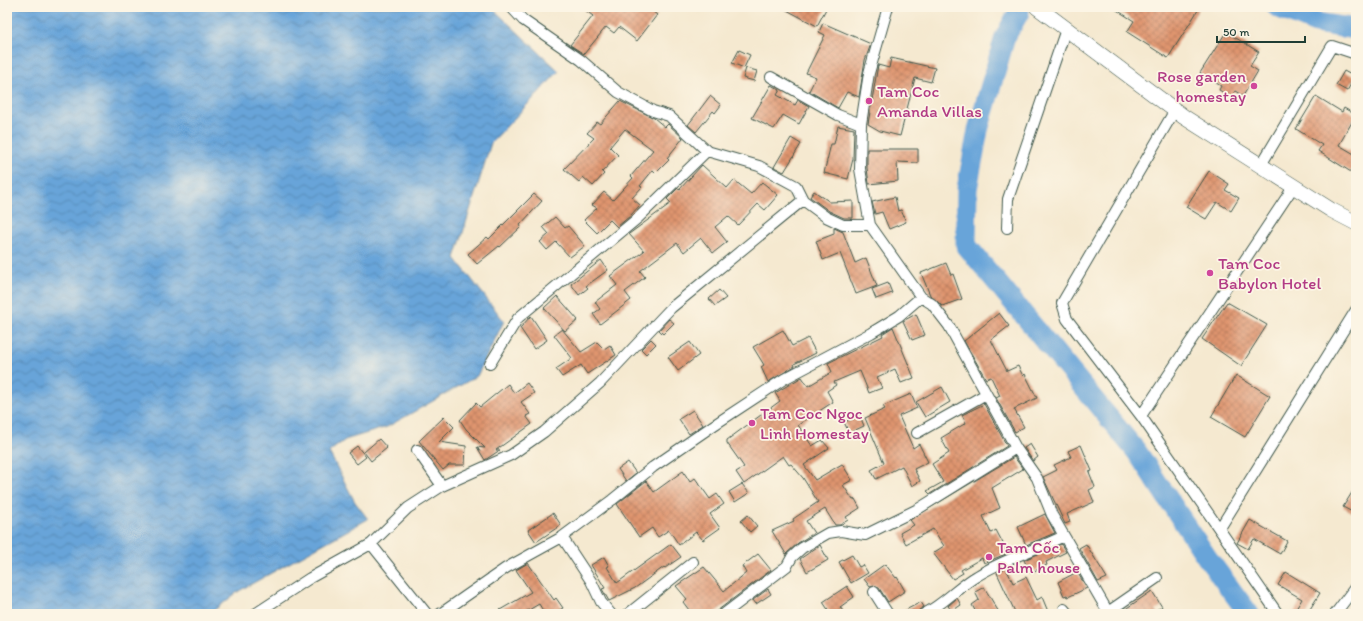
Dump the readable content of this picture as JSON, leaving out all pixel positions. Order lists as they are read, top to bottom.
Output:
{
  "places": [
    "Rose garden homestay",
    "Tam Coc Amanda Villas",
    "Tam Coc Babylon Hotel",
    "Tam Coc Ngoc Linh Homestay",
    "Tam Cốc Palm house"
  ],
  "scale_bar": "50 m"
}
